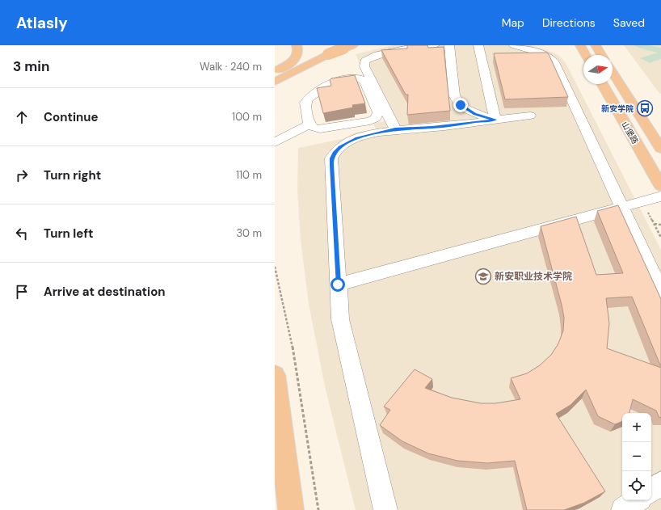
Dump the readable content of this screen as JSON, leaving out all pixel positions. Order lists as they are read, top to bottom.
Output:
{
  "streets": {
    "main road": ["山堡路"]
  },
  "places": {
    "bus stop": ["新安学院"],
    "school or university": ["新安职业技术学院"]
  },
  "north": "right",
  "page": {
    "header": "Atlasly",
    "nav": ["Map", "Directions", "Saved"],
    "heading": ["3 min", "Walk · 240 m"],
    "list": [
      ["Continue", "100 m"],
      ["Turn right", "110 m"],
      ["Turn left", "30 m"],
      "Arrive at destination"
    ],
    "map_buttons": ["+", "−"]
  }
}
